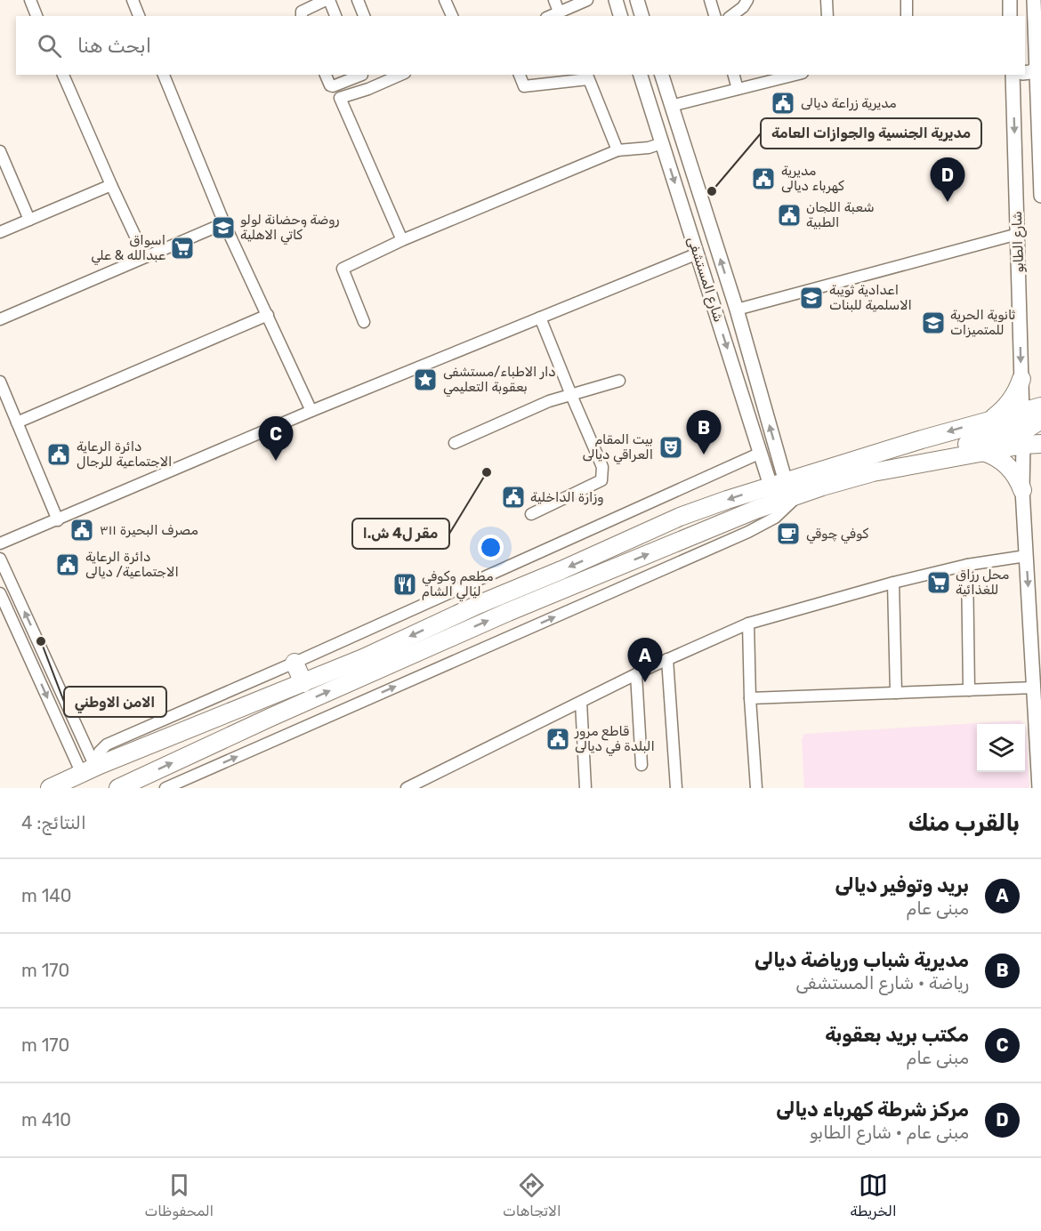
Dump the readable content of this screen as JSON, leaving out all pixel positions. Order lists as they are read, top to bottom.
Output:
{
  "streets": {
    "street": ["شارع الطابو", "شارع المستشفى"]
  },
  "places": {
    "public building": [
      "مديرية زراعة ديالى",
      "مديرية كهرباء ديالى",
      "شعبة اللجان الطبية",
      "دائرة الرعاية الاجتماعية للرجال",
      "وزارة الداخلية",
      "مصرف البحيرة ٣١١",
      "دائرة الرعاية الاجتماعية/ ديالى",
      "قاطع مرور البلدة في ديالى"
    ],
    "other": ["مديرية الجنسية والجوازات العامة", "مقر ل4 ش.ا", "الامن الاوطني"],
    "school or university": ["روضة وحضانة لولو كاتي الاهلية", "اعدادية ثويبة الاسلمية للبنات", "ثانوية الحرية للمتميزات"],
    "supermarket": ["اسواق عبدالله & علي", "محل رزاق للغذائية"],
    "place": ["دار الاطباء/مستشفى بعقوبة التعليمي"],
    "theatre": ["بيت المقام العراقي ديالى"],
    "cafe": ["كوفي چوقي"],
    "restaurant": ["مطعم وكوفي ليالي الشام"]
  },
  "page": {
    "search": "ابحث هنا",
    "pins": [
      "D",
      "B",
      "C",
      "A"
    ],
    "heading": ["بالقرب منك", "النتائج: 4"],
    "list": [
      {
        "mark": "A",
        "name": "بريد وتوفير ديالى",
        "note": "مبنى عام",
        "value": "140 m"
      },
      {
        "mark": "B",
        "name": "مديرية شباب ورياضة ديالى",
        "note": "رياضة · شارع المستشفى",
        "value": "170 m"
      },
      {
        "mark": "C",
        "name": "مكتب بريد بعقوبة",
        "note": "مبنى عام",
        "value": "170 m"
      },
      {
        "mark": "D",
        "name": "مركز شرطة كهرباء ديالى",
        "note": "مبنى عام · شارع الطابو",
        "value": "410 m"
      }
    ],
    "nav": ["الخريطة", "الاتجاهات", "المحفوظات"]
  }
}
